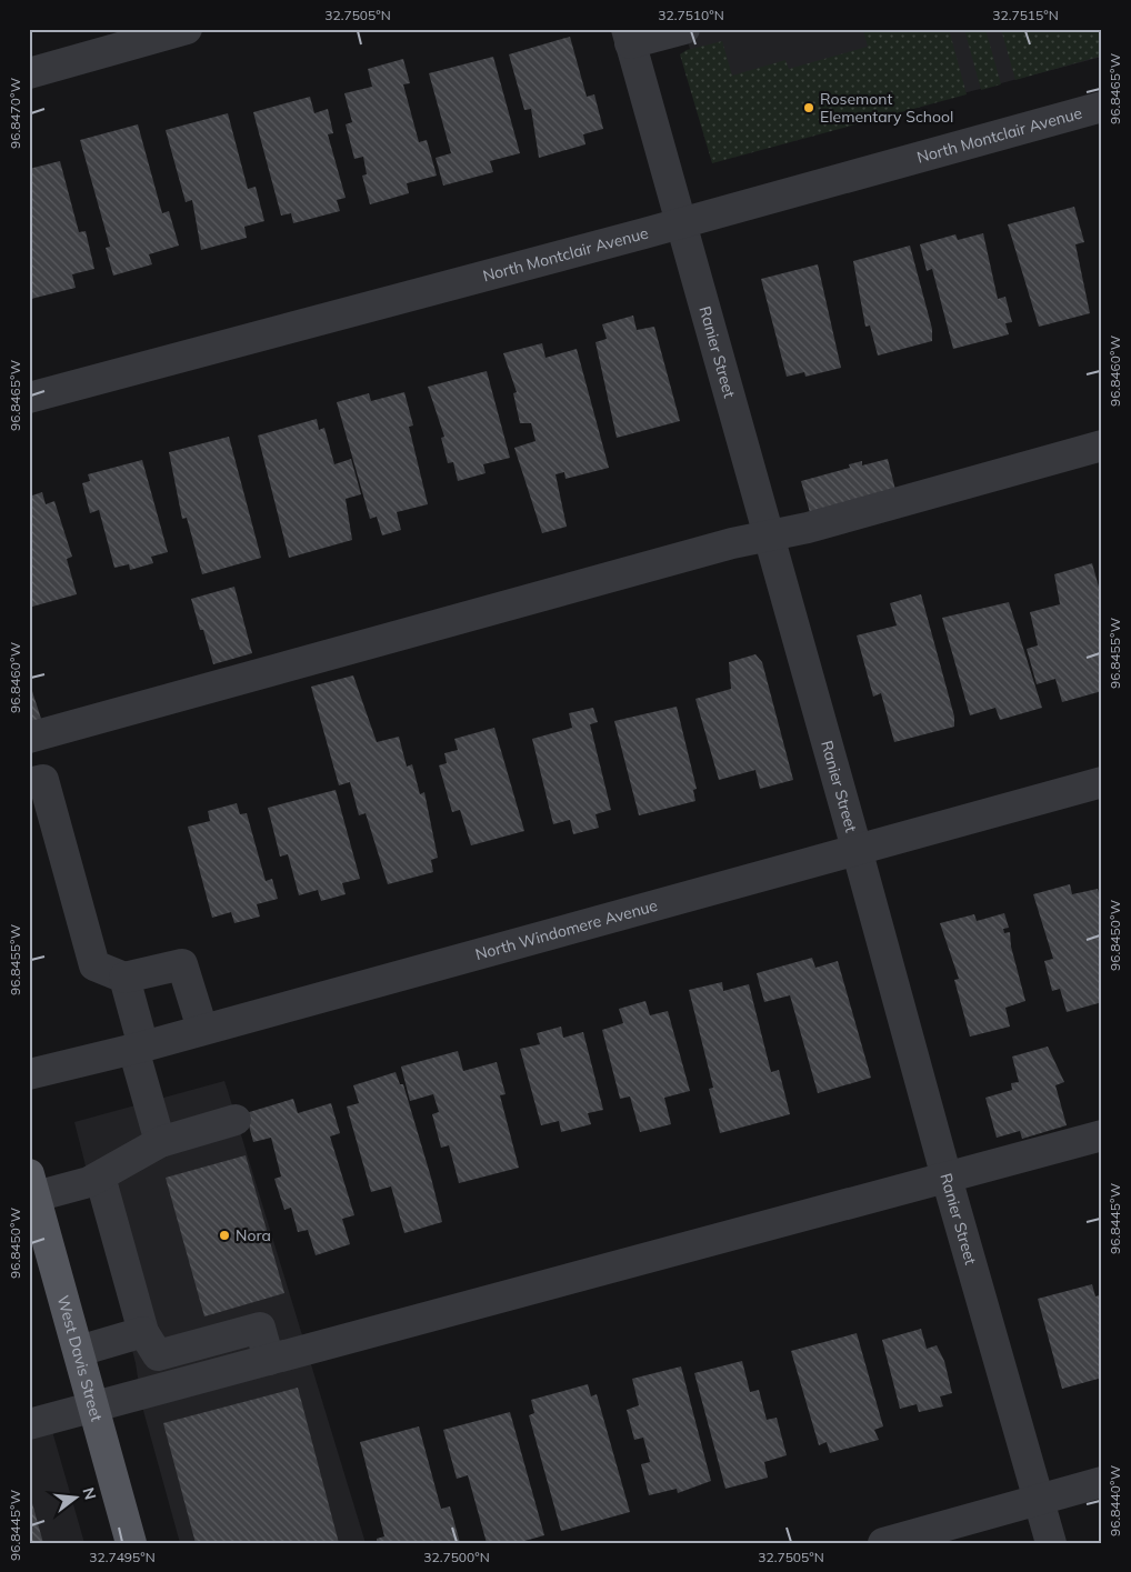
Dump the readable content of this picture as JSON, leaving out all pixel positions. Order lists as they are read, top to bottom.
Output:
{
  "streets": {
    "main road": ["West Davis Street"],
    "street": ["North Montclair Avenue", "Ranier Street", "North Windomere Avenue"]
  },
  "crossings": [
    ["North Montclair Avenue", "Ranier Street"],
    ["Ranier Street", "North Windomere Avenue"]
  ],
  "places": ["Rosemont Elementary School", "Nora"],
  "north": "right",
  "coordinates": [
    "32.7505°N",
    "32.7510°N",
    "32.7515°N",
    "96.8465°W",
    "96.8470°W",
    "96.8460°W",
    "96.8455°W",
    "96.8450°W",
    "96.8445°W",
    "96.8440°W",
    "32.7495°N",
    "32.7500°N"
  ]
}
